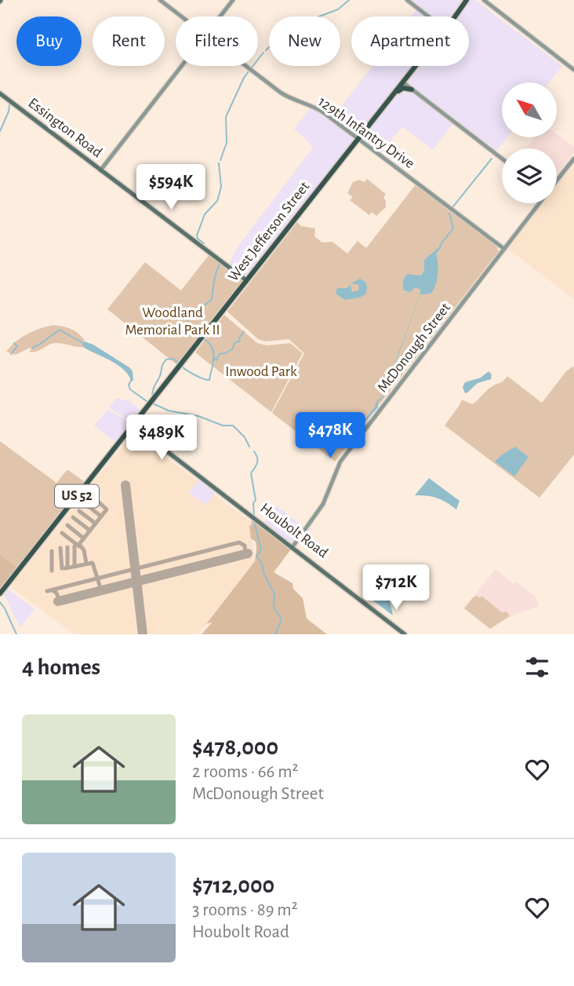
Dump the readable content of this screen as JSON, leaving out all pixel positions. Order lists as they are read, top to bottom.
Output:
{
  "streets": {
    "main road": [
      "Essington Road",
      "West Jefferson Street",
      "US 52",
      "Houbolt Road"
    ],
    "street": ["129th Infantry Drive", "McDonough Street"]
  },
  "crossings": [
    ["Essington Road", "West Jefferson Street"],
    ["129th Infantry Drive", "West Jefferson Street"],
    ["129th Infantry Drive", "McDonough Street"],
    ["West Jefferson Street", "Houbolt Road"],
    ["McDonough Street", "Houbolt Road"]
  ],
  "parks": ["Woodland Memorial Park II", "Inwood Park"],
  "north": "top left",
  "page": {
    "chip": [
      "Buy",
      "Rent",
      "Filters",
      "New",
      "Apartment"
    ],
    "price": [
      "$594K",
      "$478K",
      "$489K",
      "$712K"
    ],
    "heading": "4 homes",
    "list": [
      {
        "name": "$478,000",
        "note": "2 rooms · 66 m² · McDonough Street"
      },
      {
        "name": "$712,000",
        "note": "3 rooms · 89 m² · Houbolt Road"
      }
    ]
  }
}
